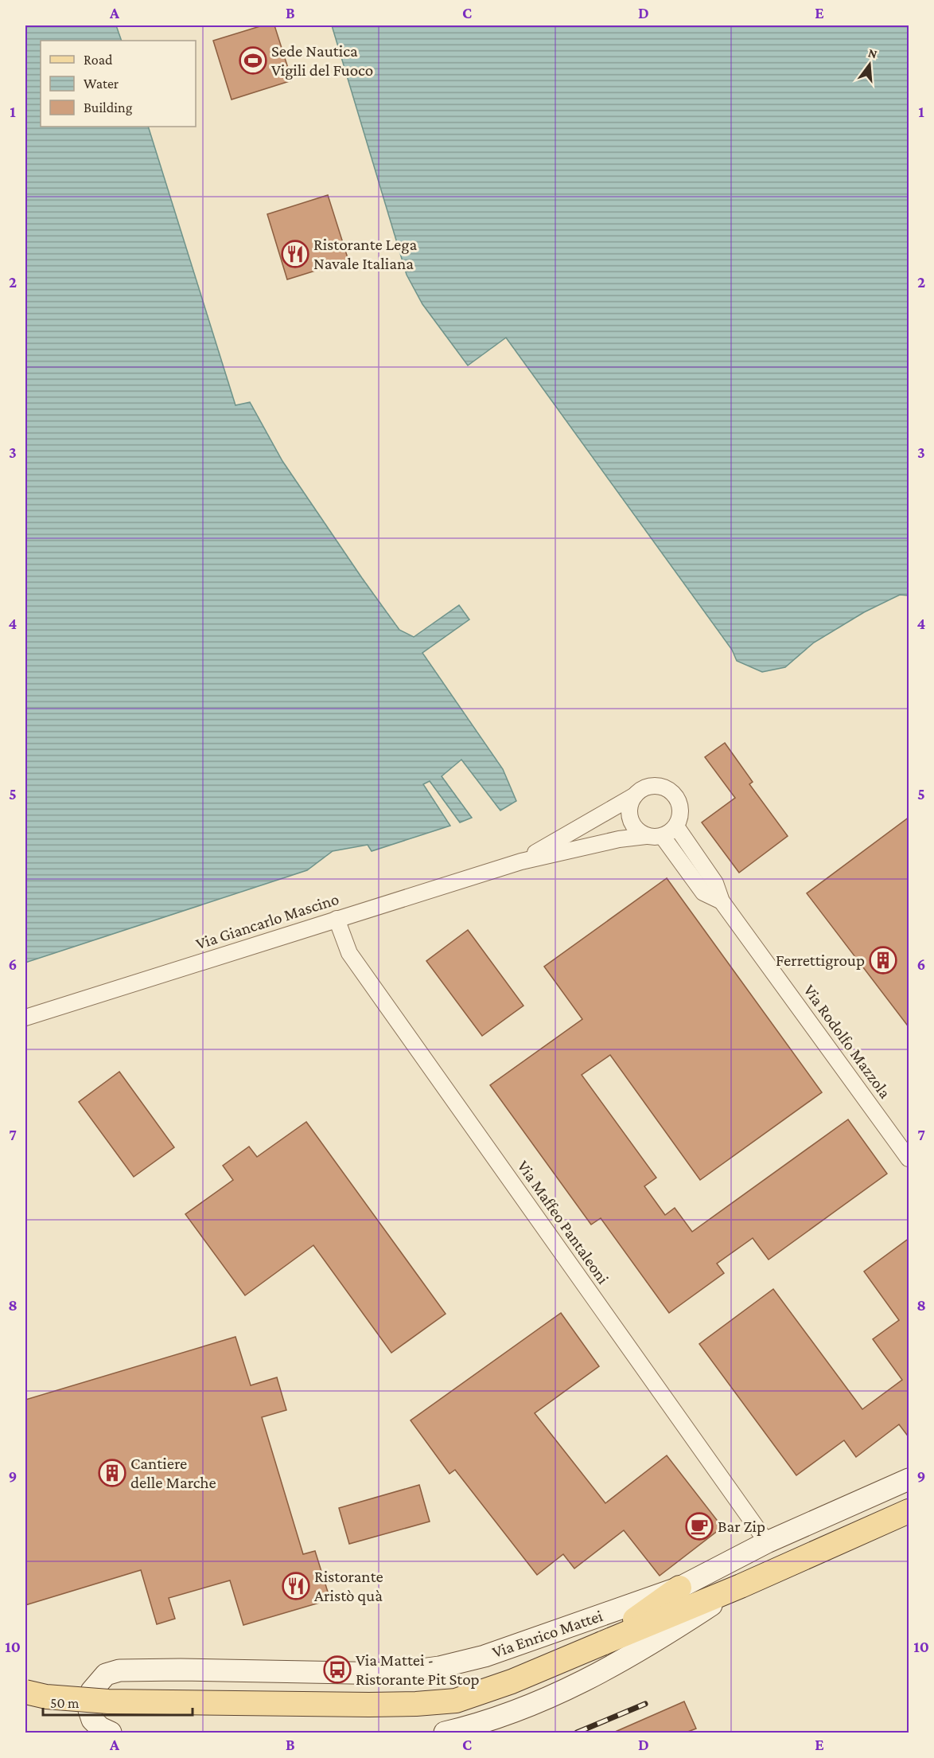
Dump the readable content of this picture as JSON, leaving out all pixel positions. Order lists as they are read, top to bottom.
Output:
{
  "streets": {
    "main road": ["Via Enrico Mattei"],
    "street": ["Via Giancarlo Mascino", "Via Rodolfo Mazzola", "Via Maffeo Pantaleoni"]
  },
  "crossings": [
    ["Via Giancarlo Mascino", "Via Rodolfo Mazzola"],
    ["Via Giancarlo Mascino", "Via Maffeo Pantaleoni"],
    ["Via Maffeo Pantaleoni", "Via Enrico Mattei"]
  ],
  "places": {
    "sports": ["Sede Nautica Vigili del Fuoco"],
    "restaurant": ["Ristorante Lega Navale Italiana", "Ristorante Aristò quà"],
    "building": ["Ferrettigroup", "Cantiere delle Marche"],
    "cafe": ["Bar Zip"],
    "bus stop": ["Via Mattei - Ristorante Pit Stop"]
  },
  "legend": ["Road", "Water", "Building"],
  "scale_bar": "50 m",
  "north": "top",
  "grid": {
    "columns": [
      "A",
      "B",
      "C",
      "D",
      "E"
    ],
    "rows": [
      "1",
      "2",
      "3",
      "4",
      "5",
      "6",
      "7",
      "8",
      "9",
      "10"
    ]
  }
}
